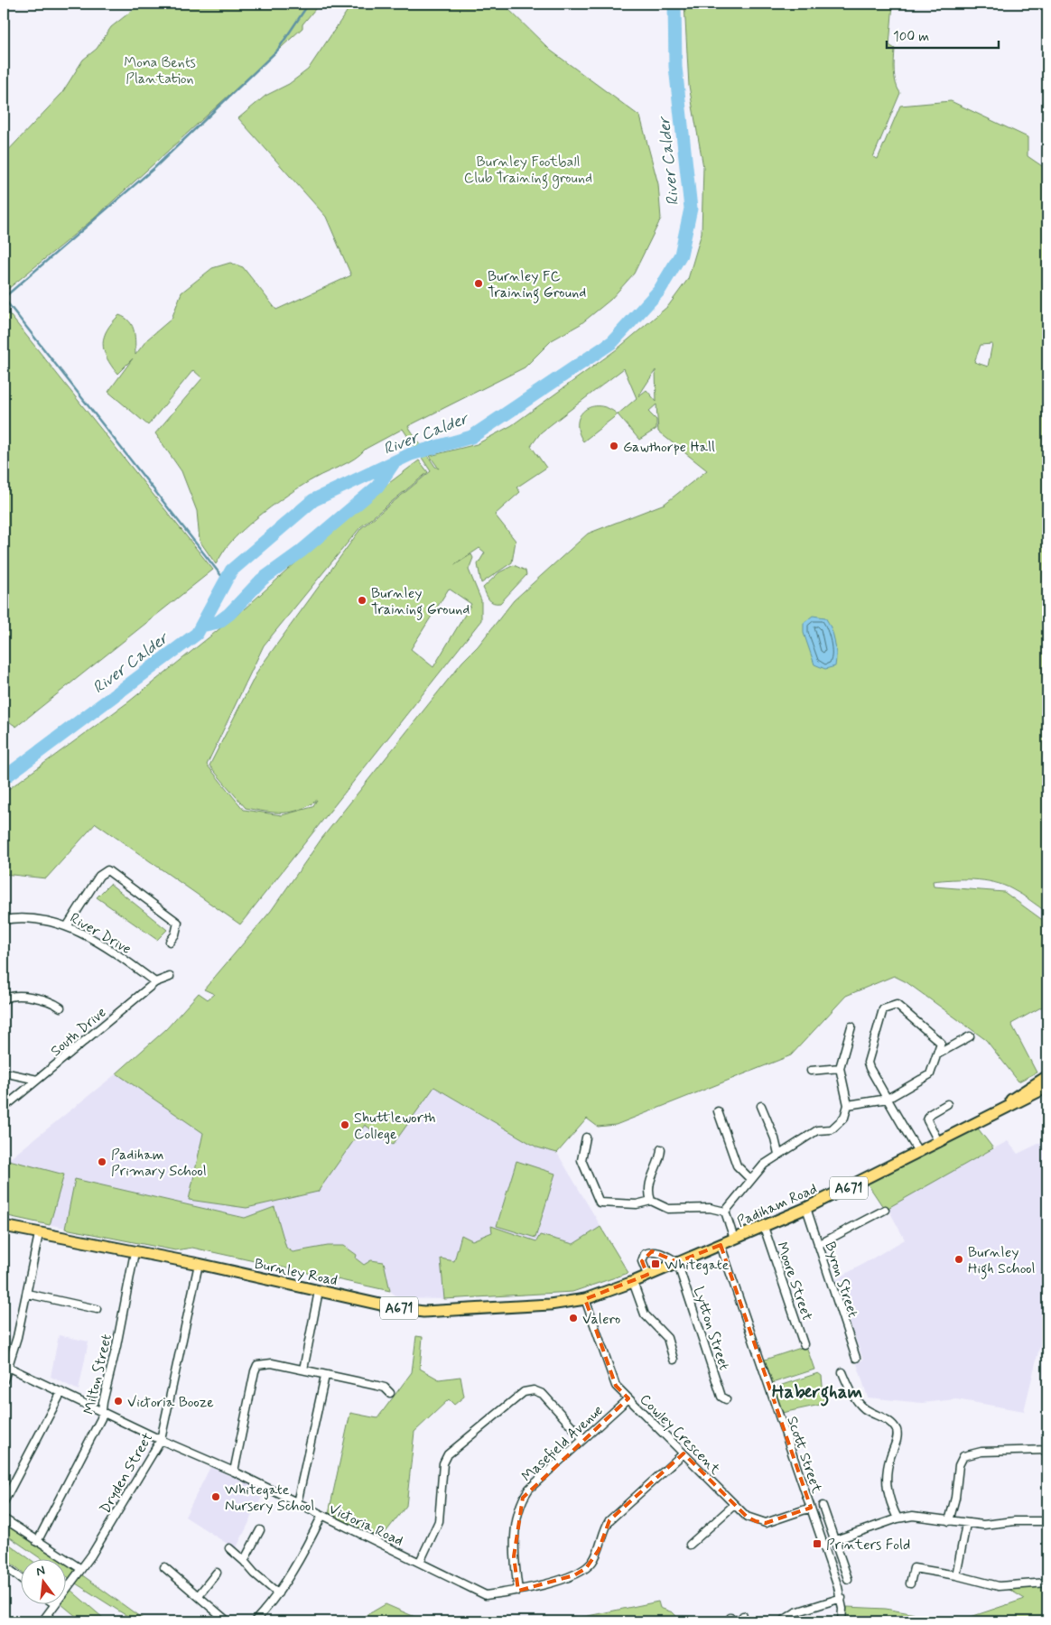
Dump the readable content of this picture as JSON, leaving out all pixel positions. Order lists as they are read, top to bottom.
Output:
{
  "streets": {
    "main road": ["A671", "Padiham Road", "Burnley Road"],
    "street": [
      "River Drive",
      "South Drive",
      "Byron Street",
      "Moore Street",
      "Lytton Street",
      "Milton Street",
      "Cowley Crescent",
      "Masefield Avenue",
      "Scott Street",
      "Dryden Street",
      "Victoria Road"
    ]
  },
  "crossings": [
    ["River Drive", "South Drive"],
    ["Padiham Road", "Burnley Road"],
    ["Padiham Road", "Byron Street"],
    ["Padiham Road", "Moore Street"],
    ["Padiham Road", "Lytton Street"],
    ["Padiham Road", "Cowley Crescent"],
    ["Padiham Road", "Scott Street"],
    ["Burnley Road", "Milton Street"],
    ["Burnley Road", "Cowley Crescent"],
    ["Burnley Road", "Dryden Street"],
    ["Milton Street", "Victoria Road"],
    ["Cowley Crescent", "Masefield Avenue"],
    ["Cowley Crescent", "Scott Street"],
    ["Cowley Crescent", "Victoria Road"],
    ["Masefield Avenue", "Victoria Road"],
    ["Dryden Street", "Victoria Road"]
  ],
  "districts": ["Habergham"],
  "water": ["River Calder"],
  "parks": ["Mona Bents Plantation", "Burnley Football Club Training ground"],
  "places": {
    "other": [
      "Burnley FC Training Ground",
      "Gawthorpe Hall",
      "Burnley Training Ground",
      "Shuttleworth College",
      "Padiham Primary School",
      "Burnley High School",
      "Valero",
      "Victoria Booze",
      "Whitegate Nursery School"
    ],
    "transit": ["Whitegate", "Printers Fold"]
  },
  "scale_bar": "100 m",
  "north": "top"
}
